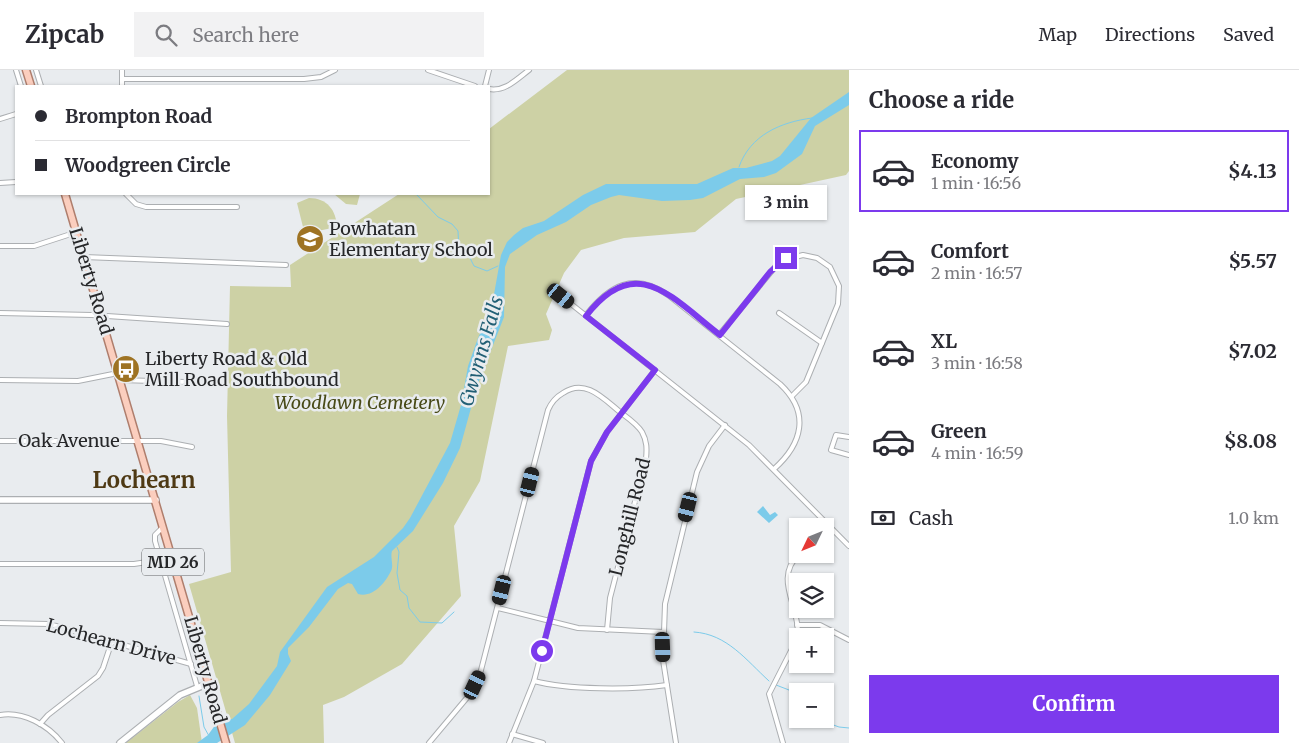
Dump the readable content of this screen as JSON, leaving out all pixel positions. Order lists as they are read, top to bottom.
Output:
{
  "streets": {
    "main road": ["Liberty Road", "MD 26"],
    "street": ["Oak Avenue", "Longhill Road", "Lochearn Drive"]
  },
  "crossings": [
    ["Liberty Road", "Oak Avenue"]
  ],
  "districts": ["Lochearn"],
  "water": ["Gwynns Falls"],
  "parks": ["Woodlawn Cemetery"],
  "places": {
    "school or university": ["Powhatan Elementary School"],
    "bus stop": ["Liberty Road & Old Mill Road Southbound"]
  },
  "north": "bottom left",
  "page": {
    "header": "Zipcab",
    "search": "Search here",
    "nav": ["Map", "Directions", "Saved"],
    "heading": "Choose a ride",
    "banner": ["Brompton Road", "Woodgreen Circle"],
    "list": [
      {
        "name": "Economy",
        "note": "1 min · 16:56",
        "value": "$4.13"
      },
      {
        "name": "Comfort",
        "note": "2 min · 16:57",
        "value": "$5.57"
      },
      {
        "name": "XL",
        "note": "3 min · 16:58",
        "value": "$7.02"
      },
      {
        "name": "Green",
        "note": "4 min · 16:59",
        "value": "$8.08"
      }
    ],
    "bubble": "3 min",
    "pay": ["Cash", "1.0 km"],
    "map_buttons": ["+", "−"],
    "buttons": "Confirm"
  }
}
